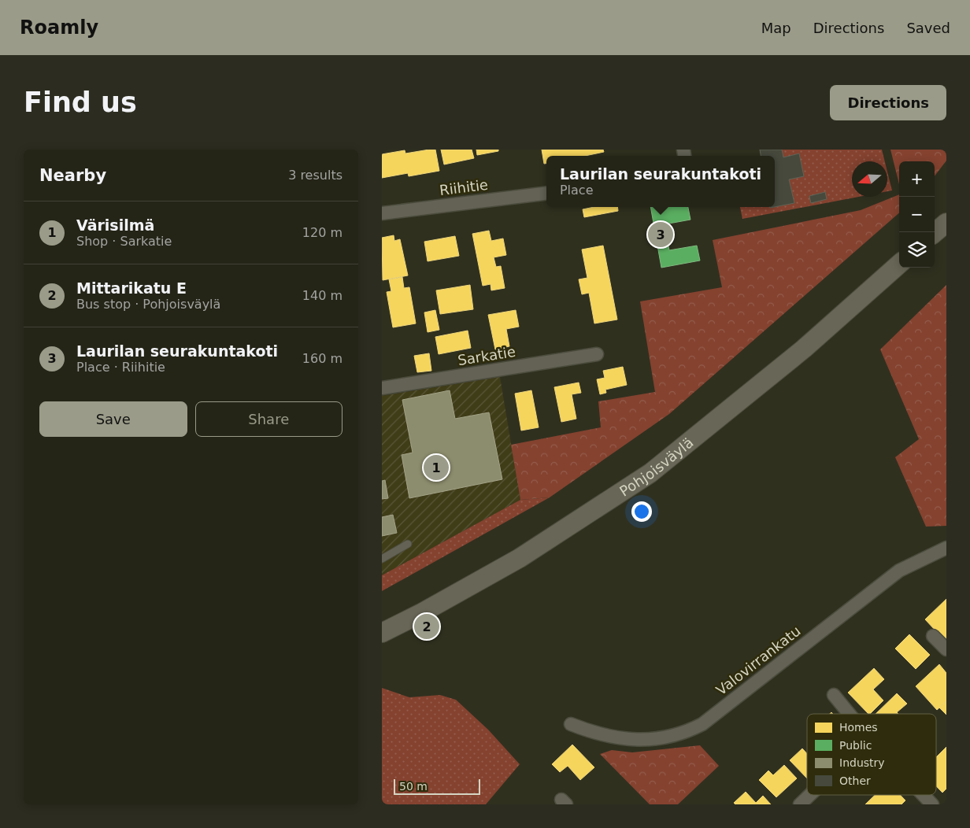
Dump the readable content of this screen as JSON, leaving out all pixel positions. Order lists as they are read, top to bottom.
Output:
{
  "streets": {
    "main road": ["Pohjoisväylä"],
    "street": ["Riihitie", "Sarkatie", "Valovirrankatu"]
  },
  "legend": [
    "Homes",
    "Public",
    "Industry",
    "Other"
  ],
  "scale_bar": "50 m",
  "north": "left",
  "page": {
    "header": "Roamly",
    "nav": ["Map", "Directions", "Saved"],
    "buttons": [
      "Directions",
      ["Save", "Share"]
    ],
    "title": "Find us",
    "heading": ["Nearby", "3 results"],
    "popup": ["Laurilan seurakuntakoti", "Place"],
    "map_buttons": ["+", "−"],
    "list": [
      {
        "mark": "1",
        "name": "Värisilmä",
        "note": "Shop · Sarkatie",
        "value": "120 m"
      },
      {
        "mark": "2",
        "name": "Mittarikatu E",
        "note": "Bus stop · Pohjoisväylä",
        "value": "140 m"
      },
      {
        "mark": "3",
        "name": "Laurilan seurakuntakoti",
        "note": "Place · Riihitie",
        "value": "160 m"
      }
    ],
    "pins": ["3", "1", "2"],
    "scale": "50 m"
  }
}
